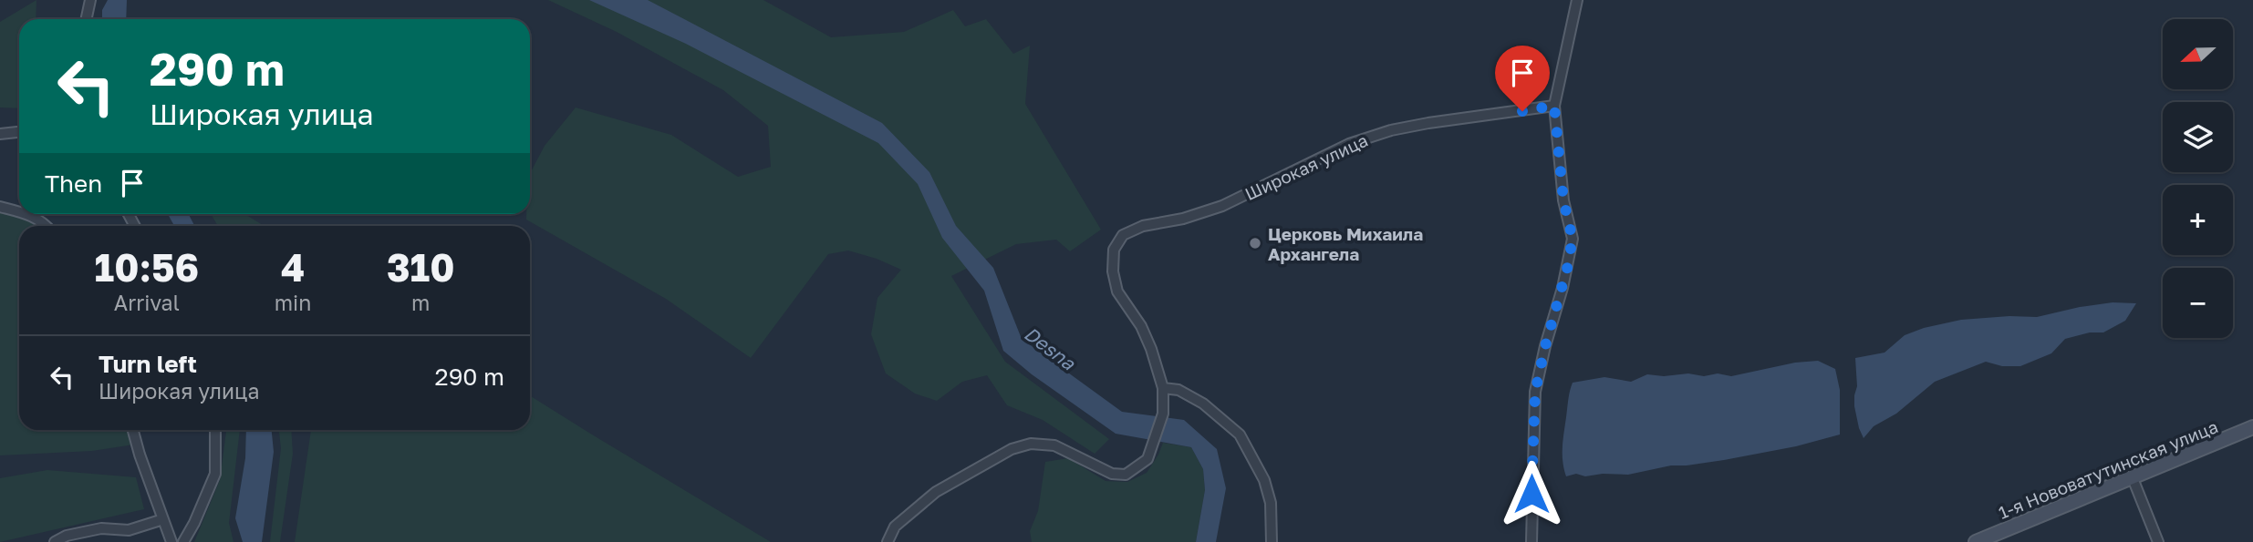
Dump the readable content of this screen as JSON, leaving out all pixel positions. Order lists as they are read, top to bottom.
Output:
{
  "streets": {
    "street": ["Широкая улица", "1-я Нововатутинская улица"]
  },
  "water": ["Desna"],
  "places": ["Церковь Михаила Архангела"],
  "north": "left",
  "page": {
    "map_buttons": ["+", "−"],
    "turn": ["290 m", "Широкая улица"],
    "then": "Then",
    "eta": [
      "10:56",
      "Arrival",
      "4",
      "min",
      "310",
      "m"
    ],
    "list": [
      {
        "name": "Turn left",
        "note": "Широкая улица",
        "value": "290 m"
      }
    ]
  }
}
